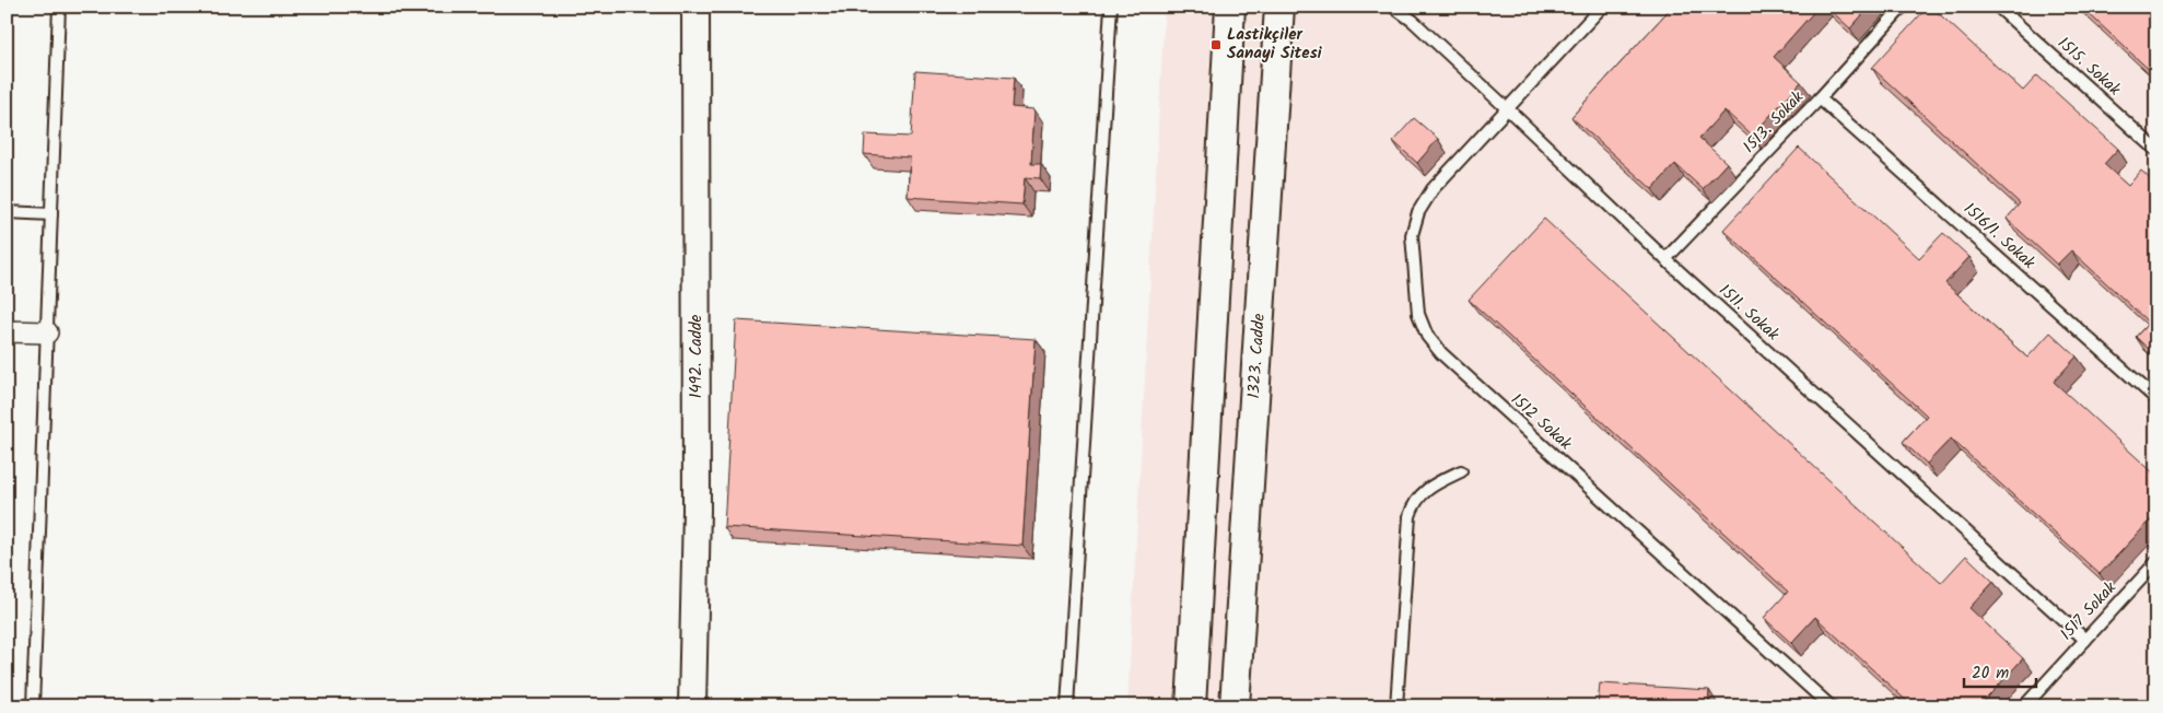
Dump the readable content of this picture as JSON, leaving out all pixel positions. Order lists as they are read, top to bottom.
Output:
{
  "streets": {
    "main road": ["1323. Cadde"],
    "street": ["1492. Cadde"],
    "lane": [
      "1515. Sokak",
      "1513. Sokak",
      "1516/1. Sokak",
      "1511. Sokak",
      "1512 Sokak",
      "1517 Sokak"
    ]
  },
  "crossings": [
    ["1513. Sokak", "1516/1. Sokak"],
    ["1513. Sokak", "1511. Sokak"],
    ["1511. Sokak", "1512 Sokak"],
    ["1511. Sokak", "1517 Sokak"]
  ],
  "places": {
    "transit": ["Lastikçiler Sanayi Sitesi"]
  },
  "scale_bar": "20 m"
}
